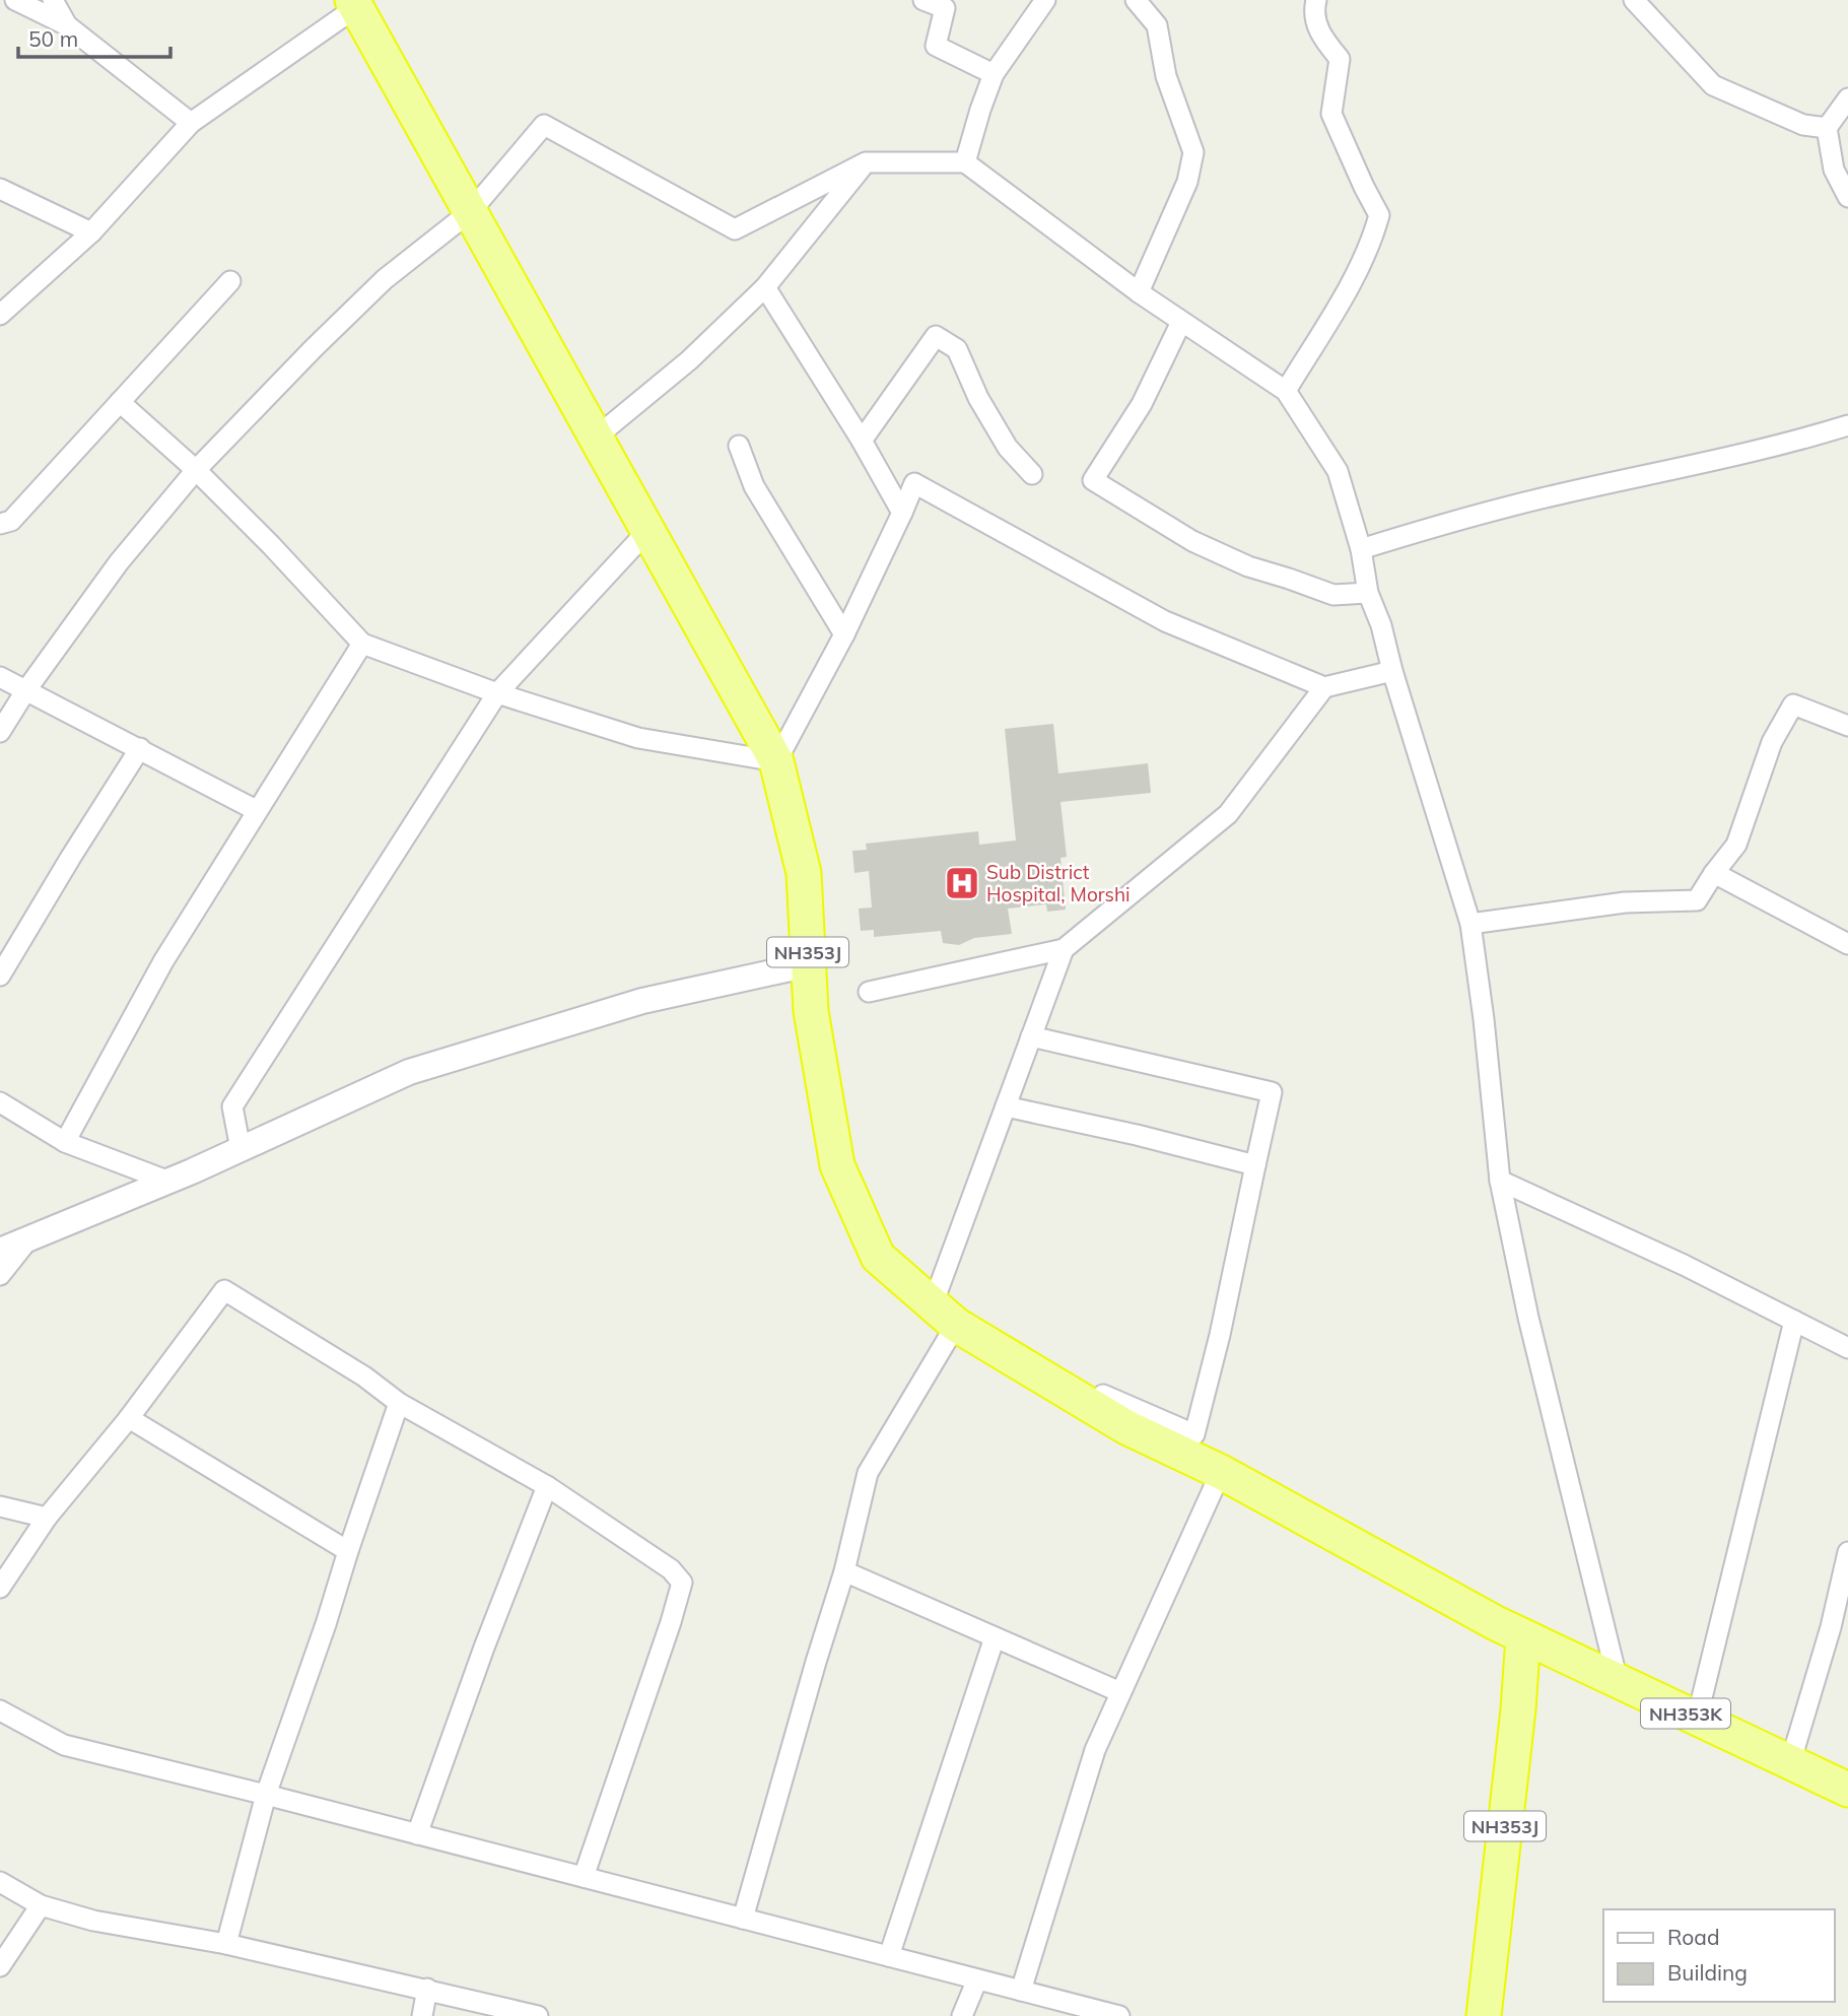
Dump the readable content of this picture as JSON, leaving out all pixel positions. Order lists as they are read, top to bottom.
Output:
{
  "streets": {
    "highway": ["NH353J", "NH353K"]
  },
  "crossings": [
    ["NH353J", "NH353K"]
  ],
  "places": {
    "hospital": ["Sub District Hospital, Morshi"]
  },
  "legend": ["Road", "Building"],
  "scale_bar": "50 m"
}
